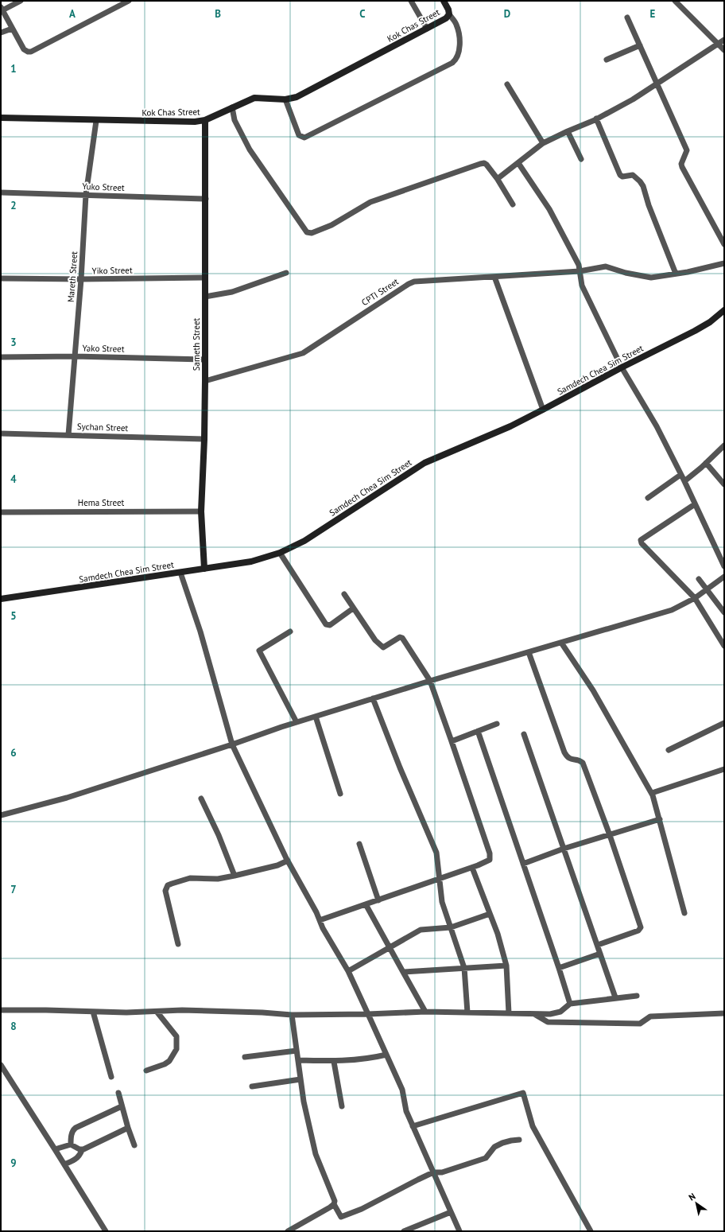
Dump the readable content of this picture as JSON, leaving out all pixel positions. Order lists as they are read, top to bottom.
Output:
{
  "streets": {
    "street": [
      "Kok Chas Street",
      "Yuko Street",
      "Yiko Street",
      "Mareth Street",
      "CPTI Street",
      "Sameth Street",
      "Yako Street",
      "Samdech Chea Sim Street",
      "Sychan Street",
      "Hema Street"
    ]
  },
  "crossings": [
    ["Kok Chas Street", "Mareth Street"],
    ["Kok Chas Street", "Sameth Street"],
    ["Yuko Street", "Mareth Street"],
    ["Yuko Street", "Sameth Street"],
    ["Yiko Street", "Mareth Street"],
    ["Yiko Street", "Sameth Street"],
    ["Mareth Street", "Yako Street"],
    ["Mareth Street", "Sychan Street"],
    ["CPTI Street", "Sameth Street"],
    ["Sameth Street", "Yako Street"],
    ["Sameth Street", "Samdech Chea Sim Street"],
    ["Sameth Street", "Sychan Street"],
    ["Sameth Street", "Hema Street"]
  ],
  "north": "top left",
  "grid": {
    "columns": [
      "A",
      "B",
      "C",
      "D",
      "E"
    ],
    "rows": [
      "1",
      "2",
      "3",
      "4",
      "5",
      "6",
      "7",
      "8",
      "9"
    ]
  }
}
